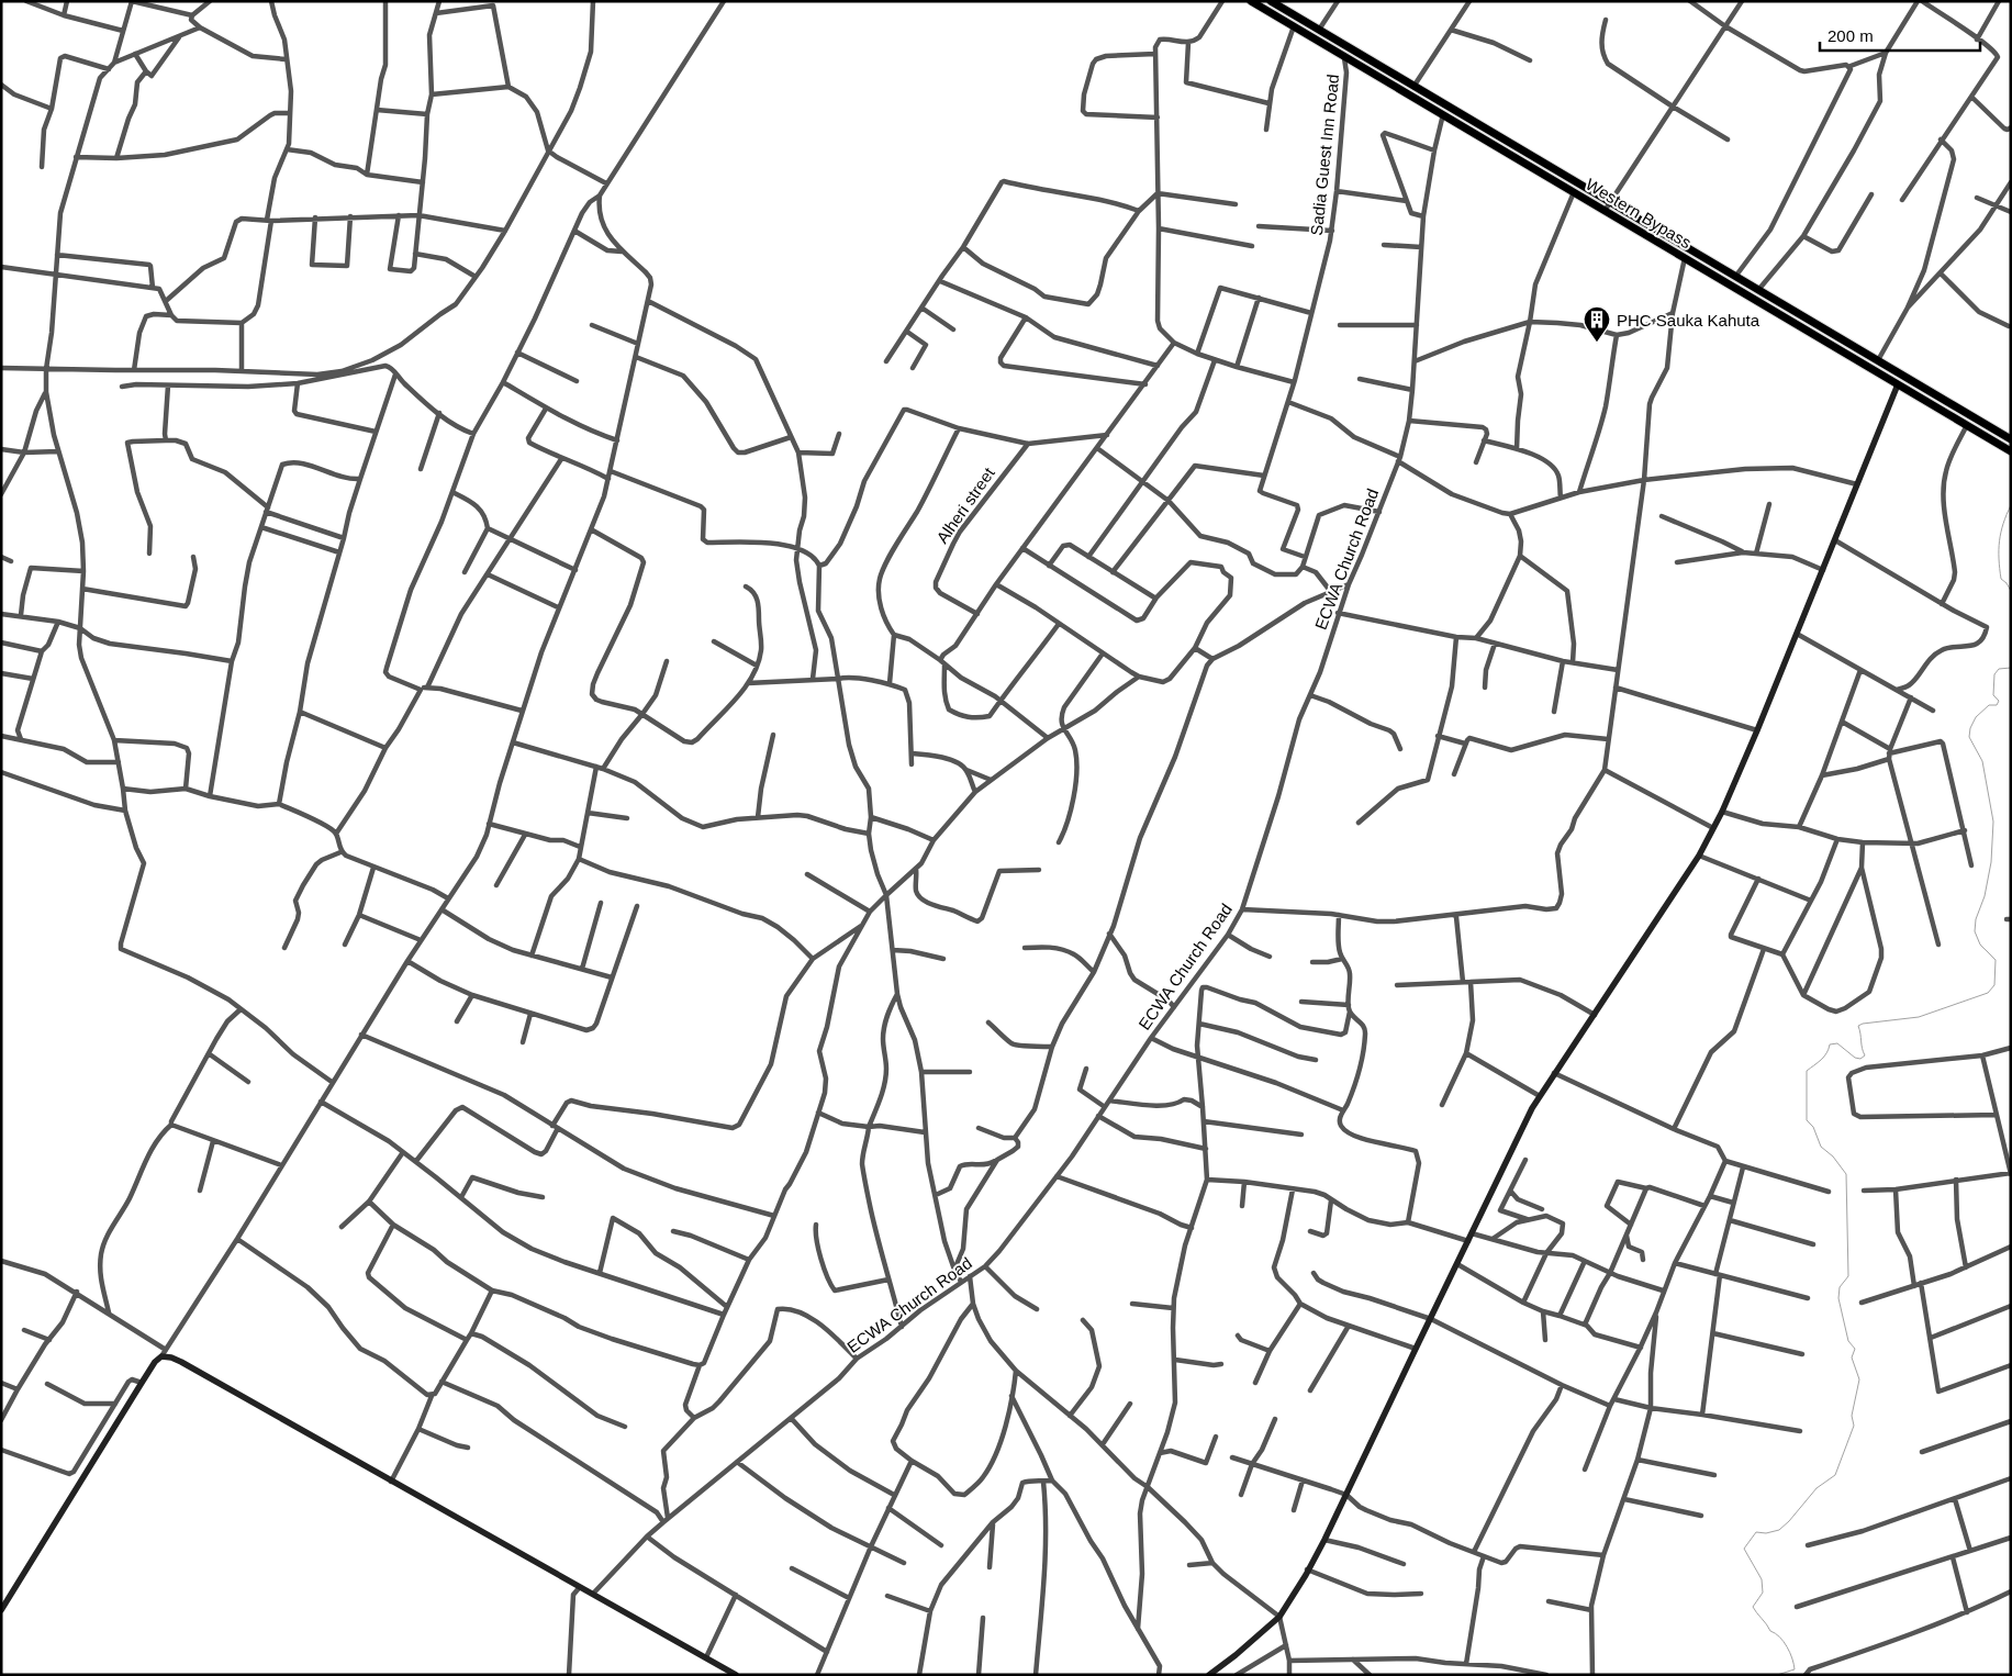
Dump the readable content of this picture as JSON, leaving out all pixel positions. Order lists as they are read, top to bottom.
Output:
{
  "streets": {
    "main road": ["Western Bypass"],
    "street": ["Sadia Guest Inn Road", "Alheri street", "ECWA Church Road"]
  },
  "crossings": [
    ["Sadia Guest Inn Road", "Western Bypass"],
    ["Western Bypass", "ECWA Church Road"]
  ],
  "places": {
    "building": ["PHC Sauka Kahuta"]
  },
  "scale_bar": "200 m"
}
